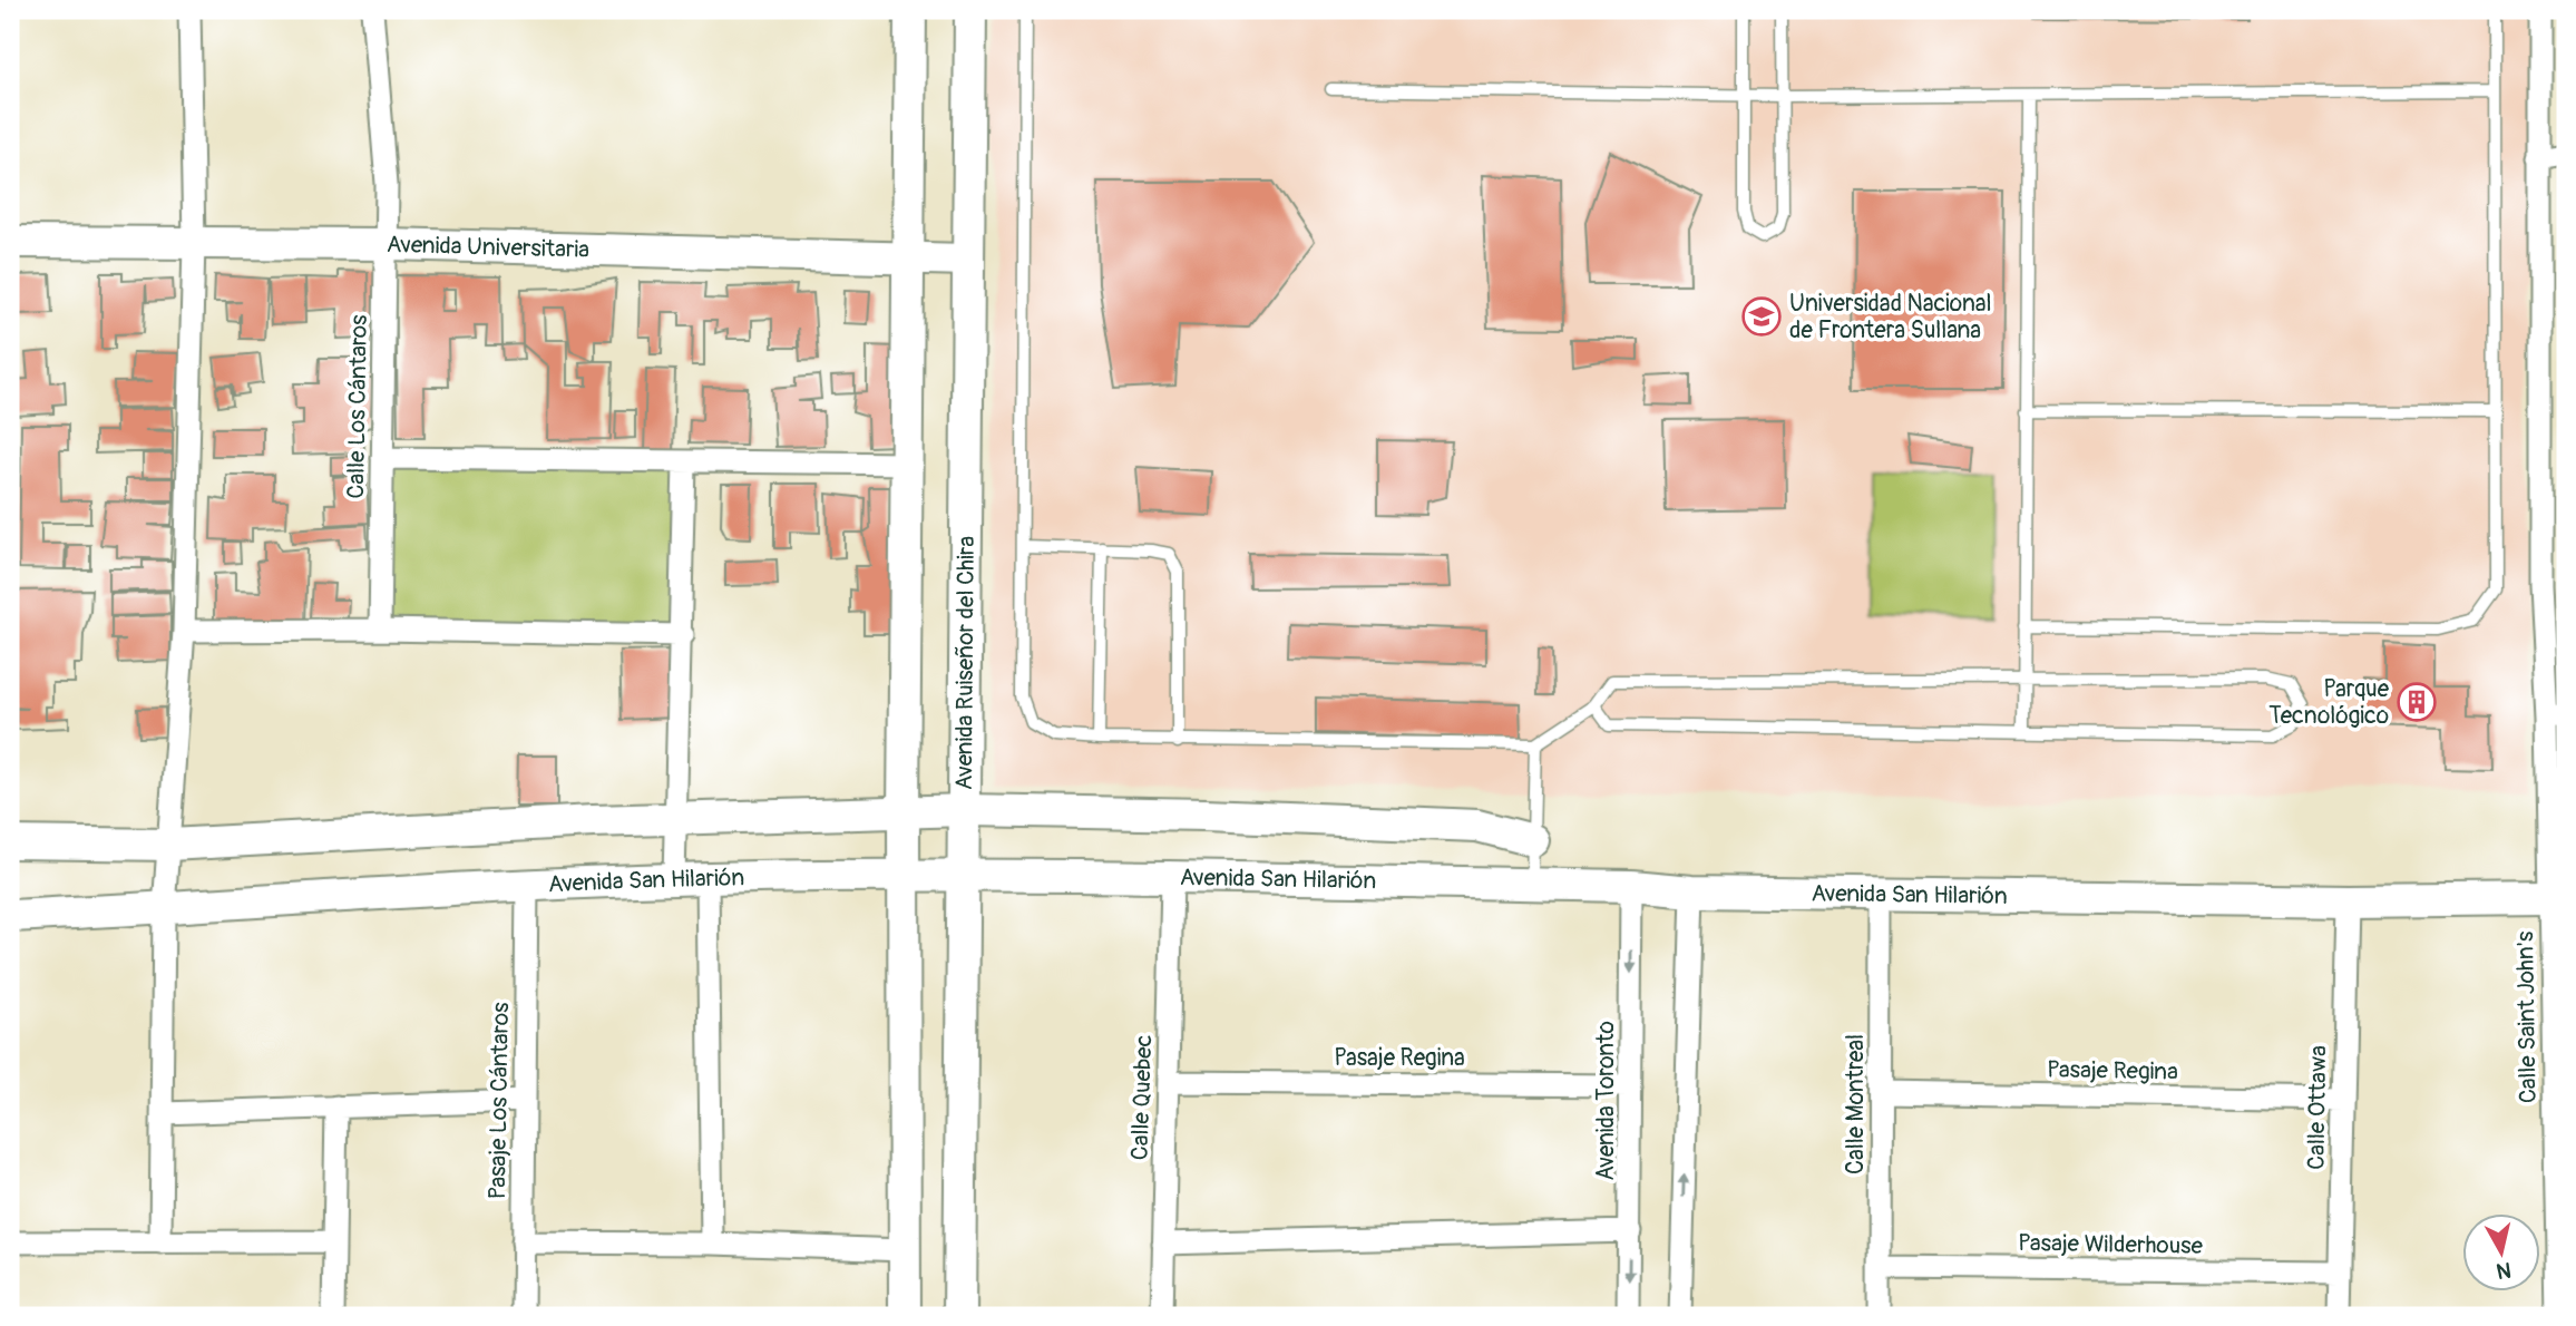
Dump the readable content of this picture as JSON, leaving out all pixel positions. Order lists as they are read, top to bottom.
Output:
{
  "streets": {
    "street": [
      "Avenida Universitaria",
      "Calle Los Cántaros",
      "Avenida Ruiseñor del Chira",
      "Avenida San Hilarión",
      "Calle Saint John's",
      "Pasaje Regina",
      "Calle Quebec",
      "Pasaje Los Cántaros",
      "Avenida Toronto",
      "Calle Montreal",
      "Calle Ottawa",
      "Pasaje Wilderhouse"
    ]
  },
  "crossings": [
    ["Avenida Universitaria", "Calle Los Cántaros"],
    ["Avenida Universitaria", "Avenida Ruiseñor del Chira"],
    ["Avenida Ruiseñor del Chira", "Avenida San Hilarión"],
    ["Avenida San Hilarión", "Calle Saint John's"],
    ["Avenida San Hilarión", "Calle Quebec"],
    ["Avenida San Hilarión", "Pasaje Los Cántaros"],
    ["Avenida San Hilarión", "Avenida Toronto"],
    ["Avenida San Hilarión", "Calle Montreal"],
    ["Avenida San Hilarión", "Calle Ottawa"],
    ["Pasaje Regina", "Calle Quebec"],
    ["Pasaje Regina", "Avenida Toronto"],
    ["Pasaje Regina", "Calle Montreal"],
    ["Pasaje Regina", "Calle Ottawa"],
    ["Calle Montreal", "Pasaje Wilderhouse"],
    ["Calle Ottawa", "Pasaje Wilderhouse"]
  ],
  "places": {
    "school or university": ["Universidad Nacional de Frontera Sullana"],
    "building": ["Parque Tecnológico"]
  },
  "north": "bottom"
}
